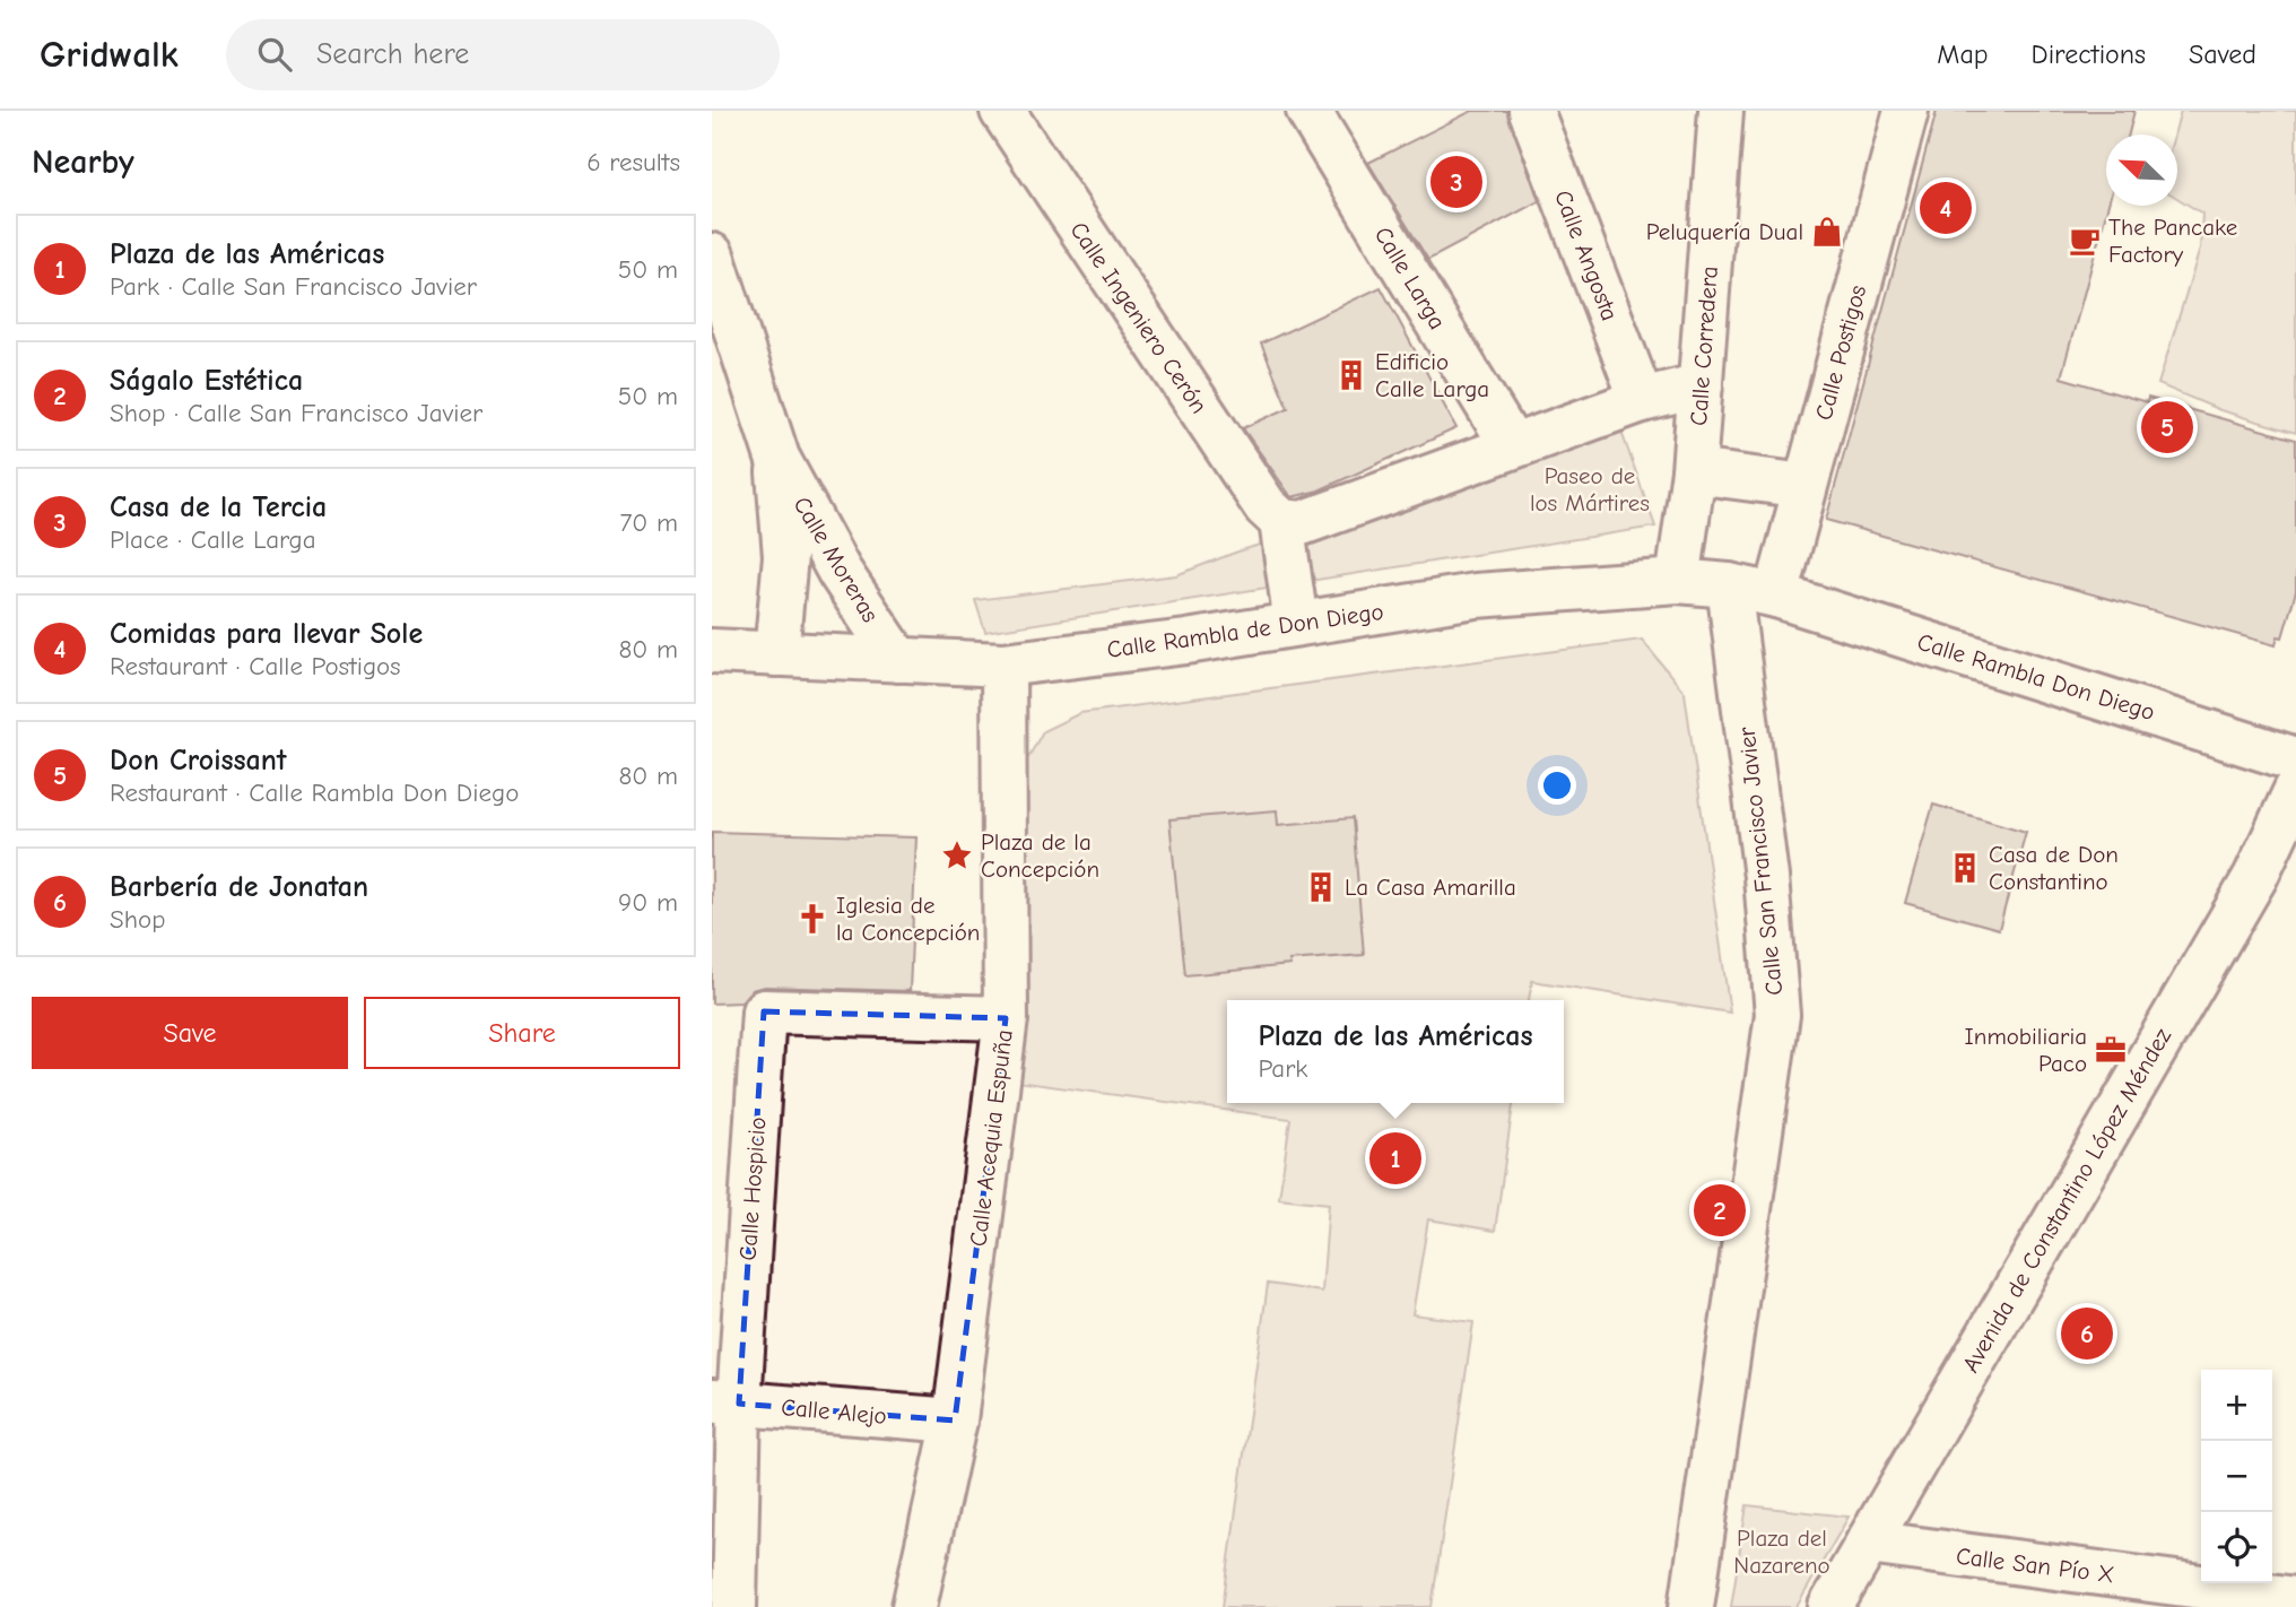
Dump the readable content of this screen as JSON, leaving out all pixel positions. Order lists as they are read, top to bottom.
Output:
{
  "streets": {
    "street": [
      "Calle Angosta",
      "Calle Larga",
      "Calle Ingeniero Cerón",
      "Calle Corredera",
      "Calle Postigos",
      "Calle Moreras",
      "Calle Rambla de Don Diego",
      "Calle Rambla Don Diego",
      "Calle San Francisco Javier",
      "Calle Acequia Espuña",
      "Calle Hospicio",
      "Avenida de Constantino López Méndez",
      "Calle Alejo",
      "Calle San Pío X"
    ]
  },
  "crossings": [
    ["Calle Corredera", "Calle Rambla de Don Diego"],
    ["Calle Postigos", "Calle Rambla de Don Diego"],
    ["Calle Postigos", "Calle Rambla Don Diego"],
    ["Calle Moreras", "Calle Rambla de Don Diego"],
    ["Calle Rambla de Don Diego", "Calle Rambla Don Diego"],
    ["Calle Rambla de Don Diego", "Calle San Francisco Javier"],
    ["Calle Rambla de Don Diego", "Calle Acequia Espuña"],
    ["Calle Acequia Espuña", "Calle Hospicio"],
    ["Calle Acequia Espuña", "Calle Alejo"],
    ["Calle Hospicio", "Calle Alejo"],
    ["Avenida de Constantino López Méndez", "Calle San Pío X"]
  ],
  "parks": ["Paseo de los Mártires", "Plaza del Nazareno"],
  "places": {
    "shop": ["Peluquería Dual"],
    "cafe": ["The Pancake Factory"],
    "building": ["Edificio Calle Larga", "Casa de Don Constantino", "La Casa Amarilla"],
    "place": ["Plaza de la Concepción"],
    "church": ["Iglesia de la Concepción"],
    "office": ["Inmobiliaria Paco"]
  },
  "north": "top left",
  "page": {
    "header": "Gridwalk",
    "search": "Search here",
    "nav": ["Map", "Directions", "Saved"],
    "heading": ["Nearby", "6 results"],
    "pins": [
      "3",
      "4",
      "5",
      "1",
      "2",
      "6"
    ],
    "list": [
      {
        "mark": "1",
        "name": "Plaza de las Américas",
        "note": "Park · Calle San Francisco Javier",
        "value": "50 m"
      },
      {
        "mark": "2",
        "name": "Ságalo Estética",
        "note": "Shop · Calle San Francisco Javier",
        "value": "50 m"
      },
      {
        "mark": "3",
        "name": "Casa de la Tercia",
        "note": "Place · Calle Larga",
        "value": "70 m"
      },
      {
        "mark": "4",
        "name": "Comidas para llevar Sole",
        "note": "Restaurant · Calle Postigos",
        "value": "80 m"
      },
      {
        "mark": "5",
        "name": "Don Croissant",
        "note": "Restaurant · Calle Rambla Don Diego",
        "value": "80 m"
      },
      {
        "mark": "6",
        "name": "Barbería de Jonatan",
        "note": "Shop",
        "value": "90 m"
      }
    ],
    "buttons": ["Save", "Share"],
    "popup": ["Plaza de las Américas", "Park"],
    "map_buttons": ["+", "−"]
  }
}
